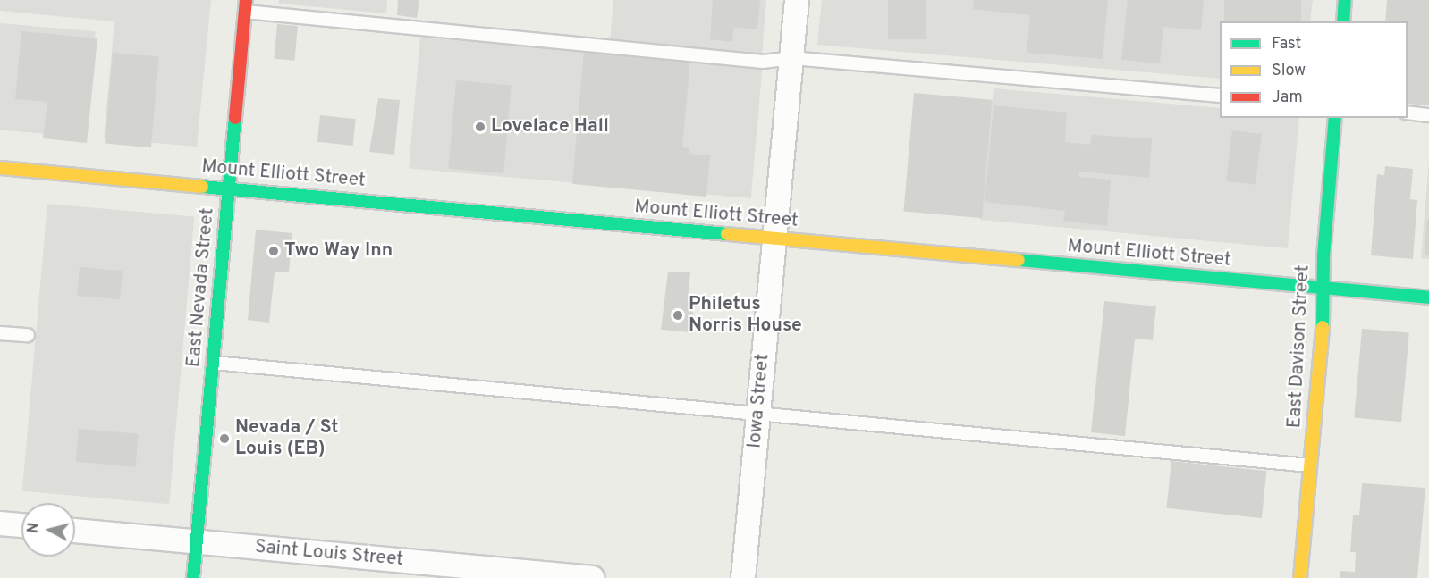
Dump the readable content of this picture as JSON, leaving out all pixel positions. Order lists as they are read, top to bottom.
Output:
{
  "streets": {
    "street": [
      "Mount Elliott Street",
      "East Nevada Street",
      "East Davison Street",
      "Iowa Street",
      "Saint Louis Street"
    ]
  },
  "crossings": [
    ["Mount Elliott Street", "East Nevada Street"],
    ["Mount Elliott Street", "East Davison Street"],
    ["Mount Elliott Street", "Iowa Street"],
    ["East Nevada Street", "Saint Louis Street"]
  ],
  "places": [
    "Lovelace Hall",
    "Two Way Inn",
    "Philetus Norris House",
    "Nevada / St Louis (EB)"
  ],
  "legend": ["Fast", "Slow", "Jam"],
  "north": "left"
}
